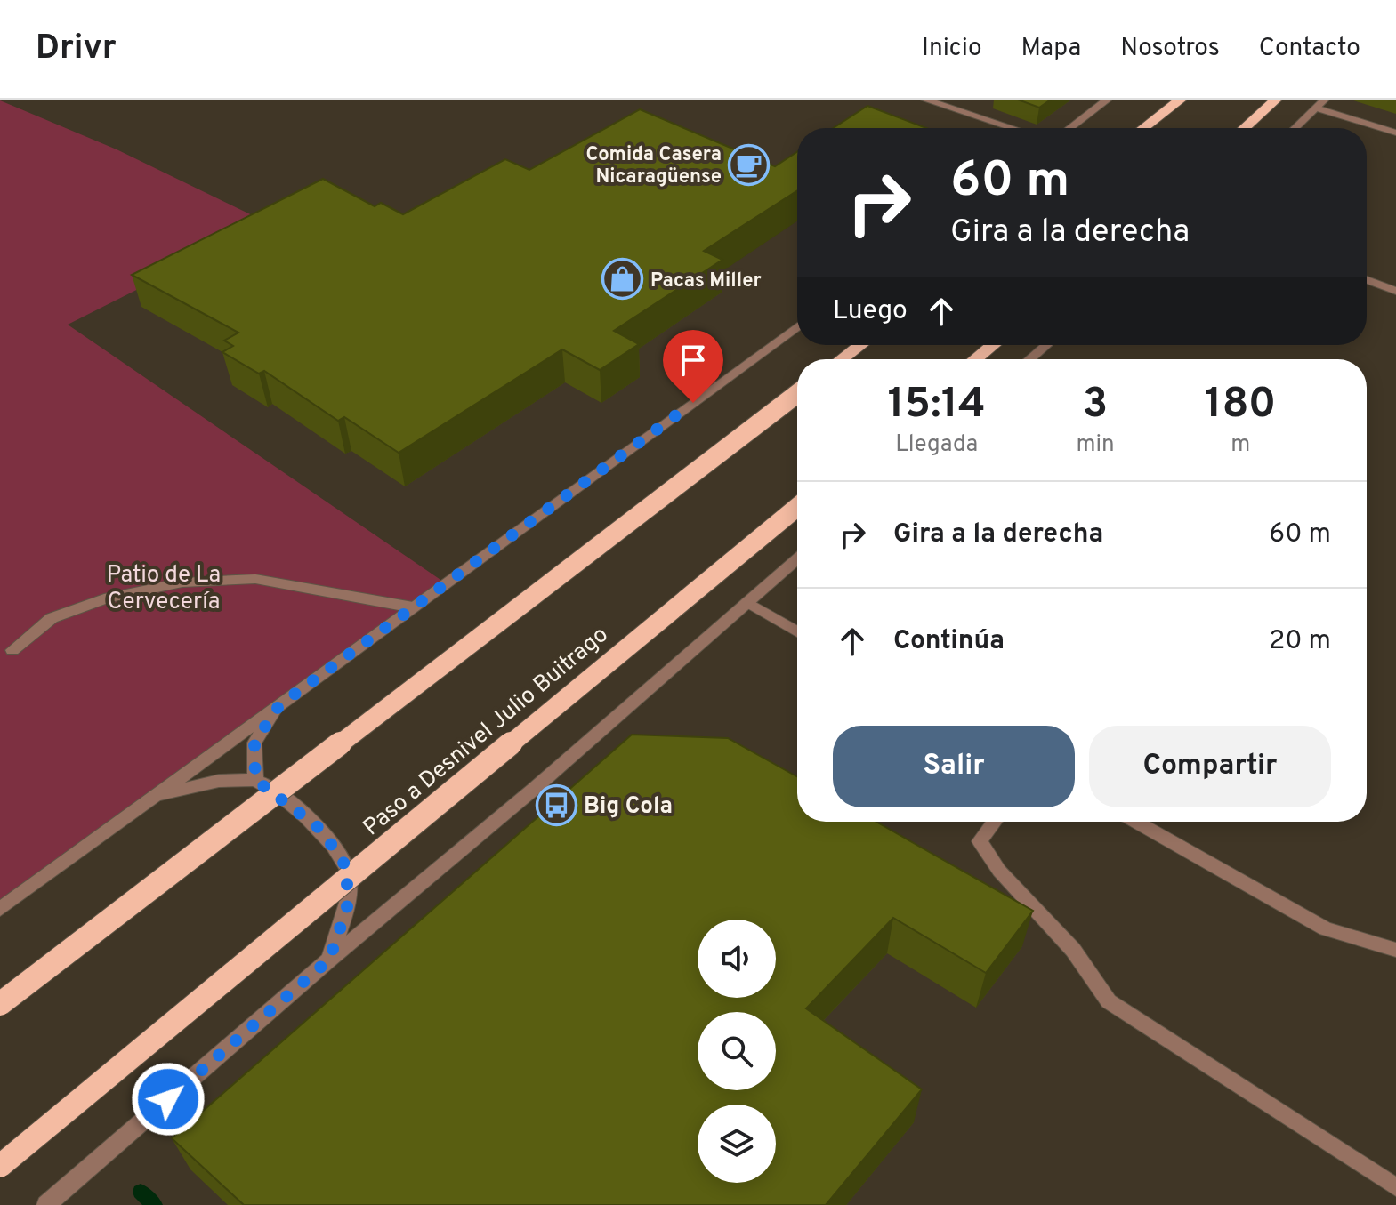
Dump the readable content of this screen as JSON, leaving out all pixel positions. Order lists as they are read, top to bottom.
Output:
{
  "streets": {
    "highway": ["Paso a Desnivel Julio Buitrago"]
  },
  "parks": ["Patio de La Cervecería"],
  "places": {
    "cafe": ["Comida Casera Nicaragüense"],
    "shop": ["Pacas Miller"],
    "bus stop": ["Big Cola"]
  },
  "page": {
    "header": "Drivr",
    "nav": [
      "Inicio",
      "Mapa",
      "Nosotros",
      "Contacto"
    ],
    "turn": ["60 m", "Gira a la derecha"],
    "then": "Luego",
    "eta": [
      "15:14",
      "Llegada",
      "3",
      "min",
      "180",
      "m"
    ],
    "list": [
      {
        "name": "Gira a la derecha",
        "value": "60 m"
      },
      {
        "name": "Continúa",
        "value": "20 m"
      }
    ],
    "buttons": ["Salir", "Compartir"]
  }
}
